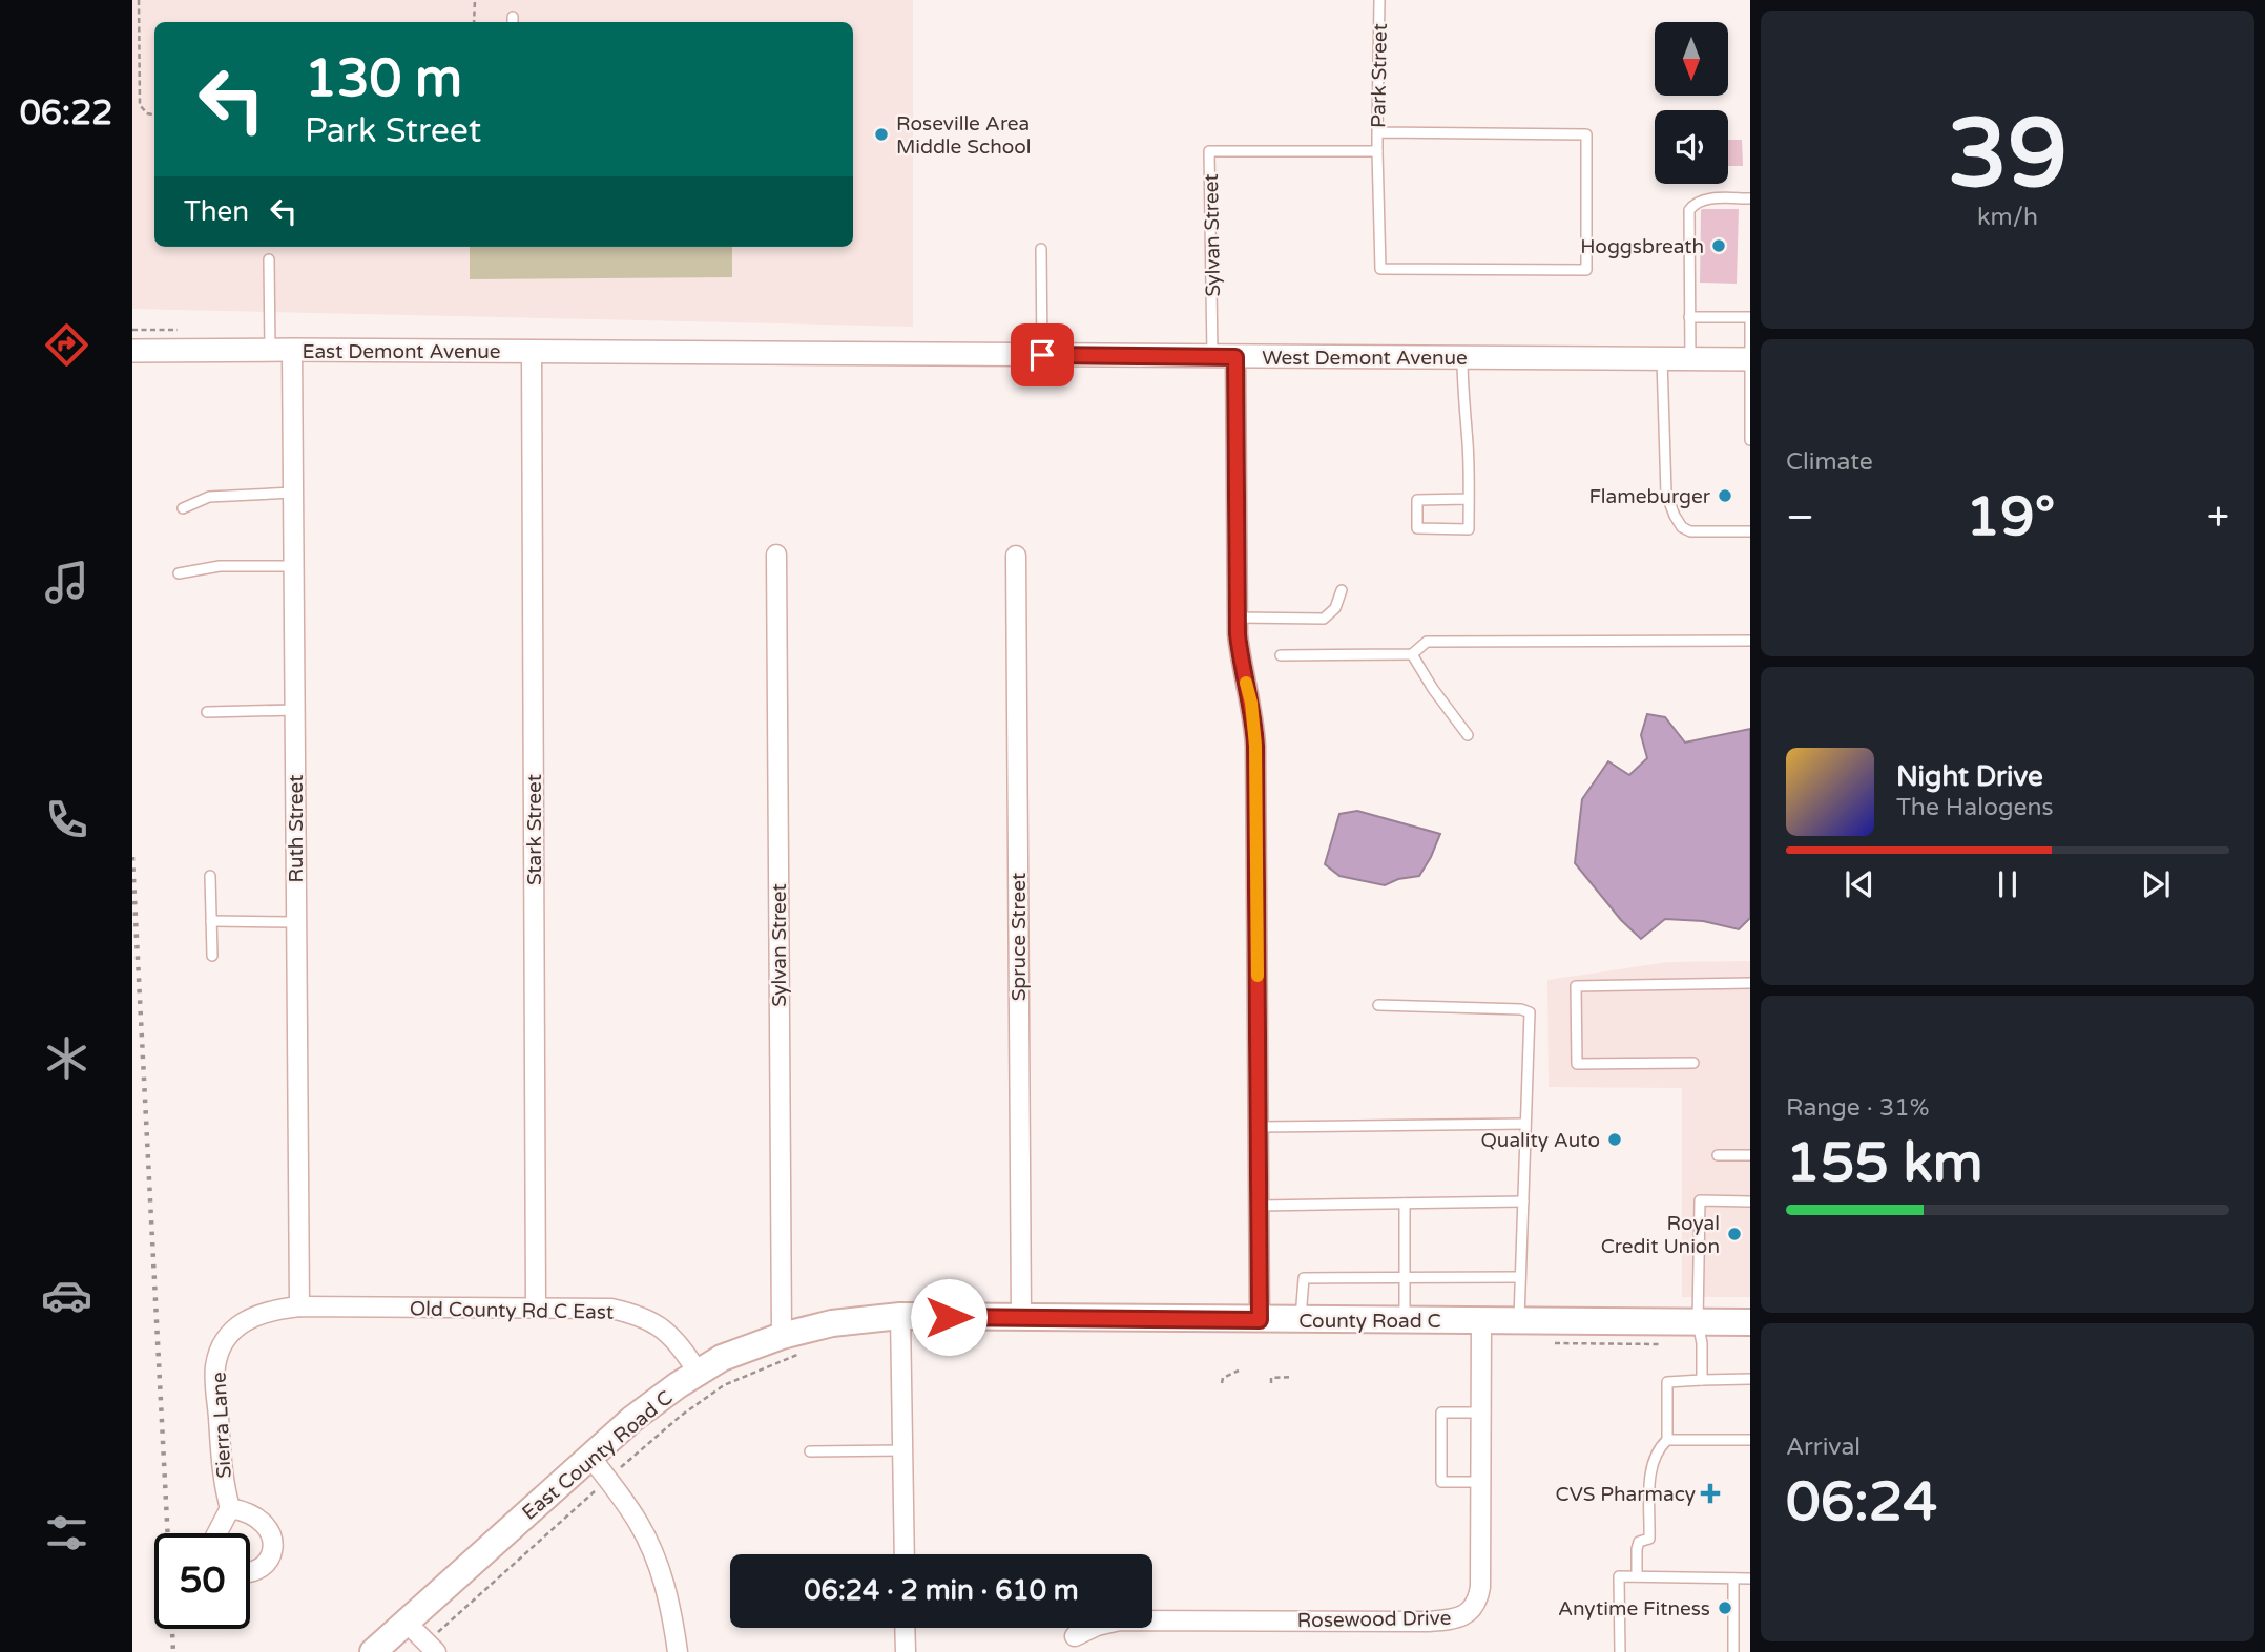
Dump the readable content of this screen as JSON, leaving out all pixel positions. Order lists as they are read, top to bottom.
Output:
{
  "streets": {
    "main road": ["County Road C", "East County Road C"],
    "street": [
      "Sylvan Street",
      "East Demont Avenue",
      "West Demont Avenue",
      "Ruth Street",
      "Stark Street",
      "Spruce Street",
      "Old County Rd C East",
      "Sierra Lane",
      "Rosewood Drive"
    ],
    "lane": ["Park Street"]
  },
  "crossings": [
    ["Park Street", "Sylvan Street"],
    ["Sylvan Street", "West Demont Avenue"],
    ["Sylvan Street", "East County Road C"],
    ["East Demont Avenue", "West Demont Avenue"],
    ["East Demont Avenue", "Ruth Street"],
    ["East Demont Avenue", "Stark Street"],
    ["Ruth Street", "Old County Rd C East"],
    ["Ruth Street", "Sierra Lane"],
    ["Stark Street", "Old County Rd C East"],
    ["Spruce Street", "County Road C"],
    ["Old County Rd C East", "Sierra Lane"],
    ["Old County Rd C East", "East County Road C"],
    ["County Road C", "East County Road C"],
    ["County Road C", "Rosewood Drive"]
  ],
  "places": {
    "other": [
      "Roseville Area Middle School",
      "Hoggsbreath",
      "Flameburger",
      "Quality Auto",
      "Royal Credit Union",
      "Anytime Fitness"
    ],
    "health": ["CVS Pharmacy"]
  },
  "north": "bottom",
  "page": {
    "tabs": "06:22",
    "tile": [
      ["39", "km/h"],
      "Climate",
      ["Range · 31%", "155 km"],
      ["Arrival", "06:24"]
    ],
    "turn": ["130 m", "Park Street"],
    "then": "Then",
    "heat": ["−", "19°", "+"],
    "song": ["Night Drive", "The Halogens"],
    "limit": "50",
    "trip": "06:24 · 2 min · 610 m"
  }
}
